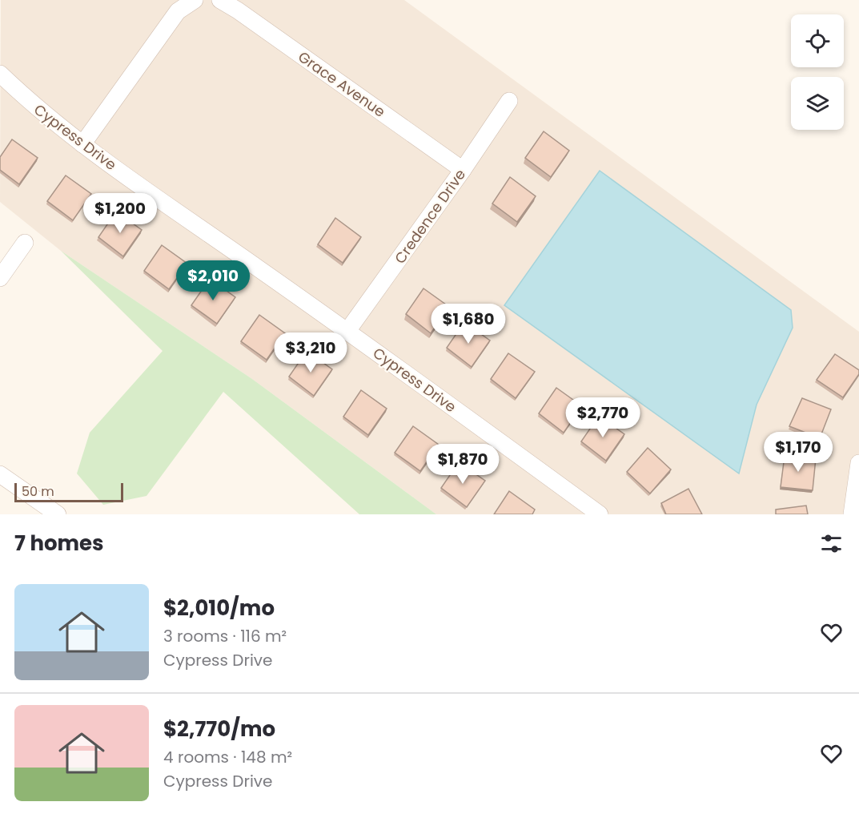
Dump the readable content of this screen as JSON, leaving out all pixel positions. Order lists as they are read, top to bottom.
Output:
{
  "streets": {
    "street": ["Grace Avenue", "Cypress Drive", "Credence Drive"]
  },
  "crossings": [
    ["Grace Avenue", "Credence Drive"],
    ["Cypress Drive", "Credence Drive"]
  ],
  "scale_bar": "50 m",
  "page": {
    "price": [
      "$1,200",
      "$2,010",
      "$1,680",
      "$3,210",
      "$2,770",
      "$1,170",
      "$1,870"
    ],
    "scale": "50 m",
    "heading": "7 homes",
    "list": [
      {
        "name": "$2,010/mo",
        "note": "3 rooms · 116 m² · Cypress Drive"
      },
      {
        "name": "$2,770/mo",
        "note": "4 rooms · 148 m² · Cypress Drive"
      }
    ]
  }
}
